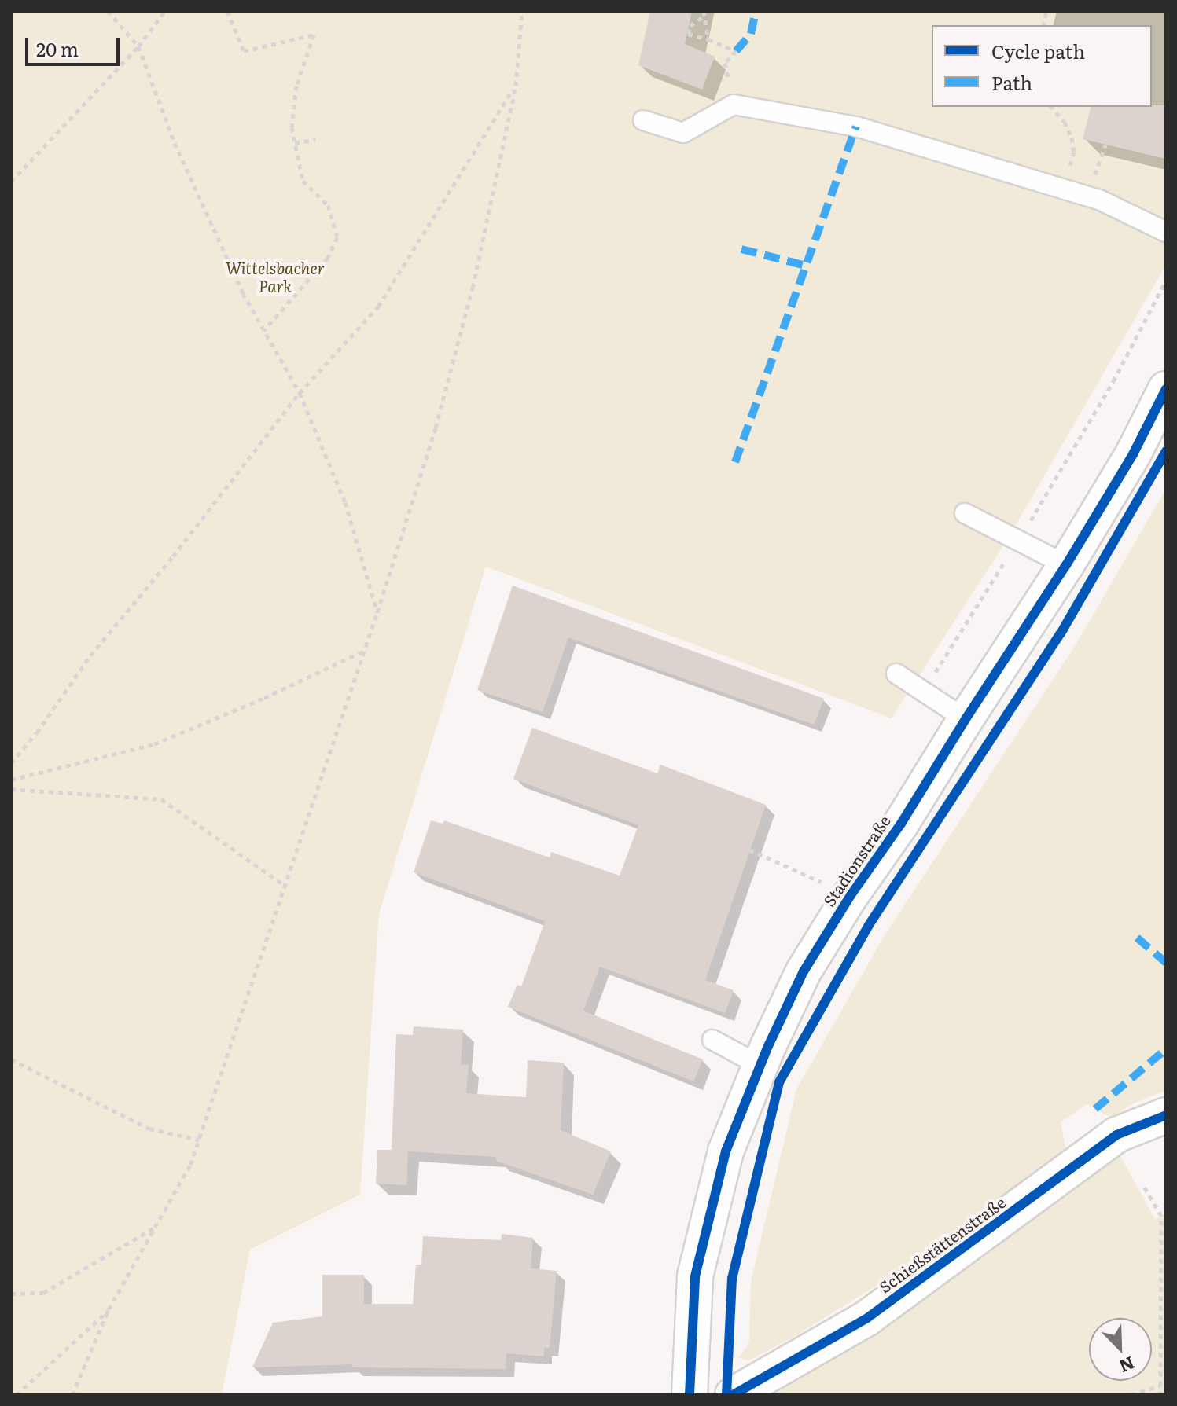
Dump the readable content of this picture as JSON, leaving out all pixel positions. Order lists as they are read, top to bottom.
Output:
{
  "streets": {
    "street": ["Stadionstraße", "Schießstättenstraße"]
  },
  "parks": ["Wittelsbacher Park"],
  "legend": ["Cycle path", "Path"],
  "scale_bar": "20 m",
  "north": "bottom right"
}
